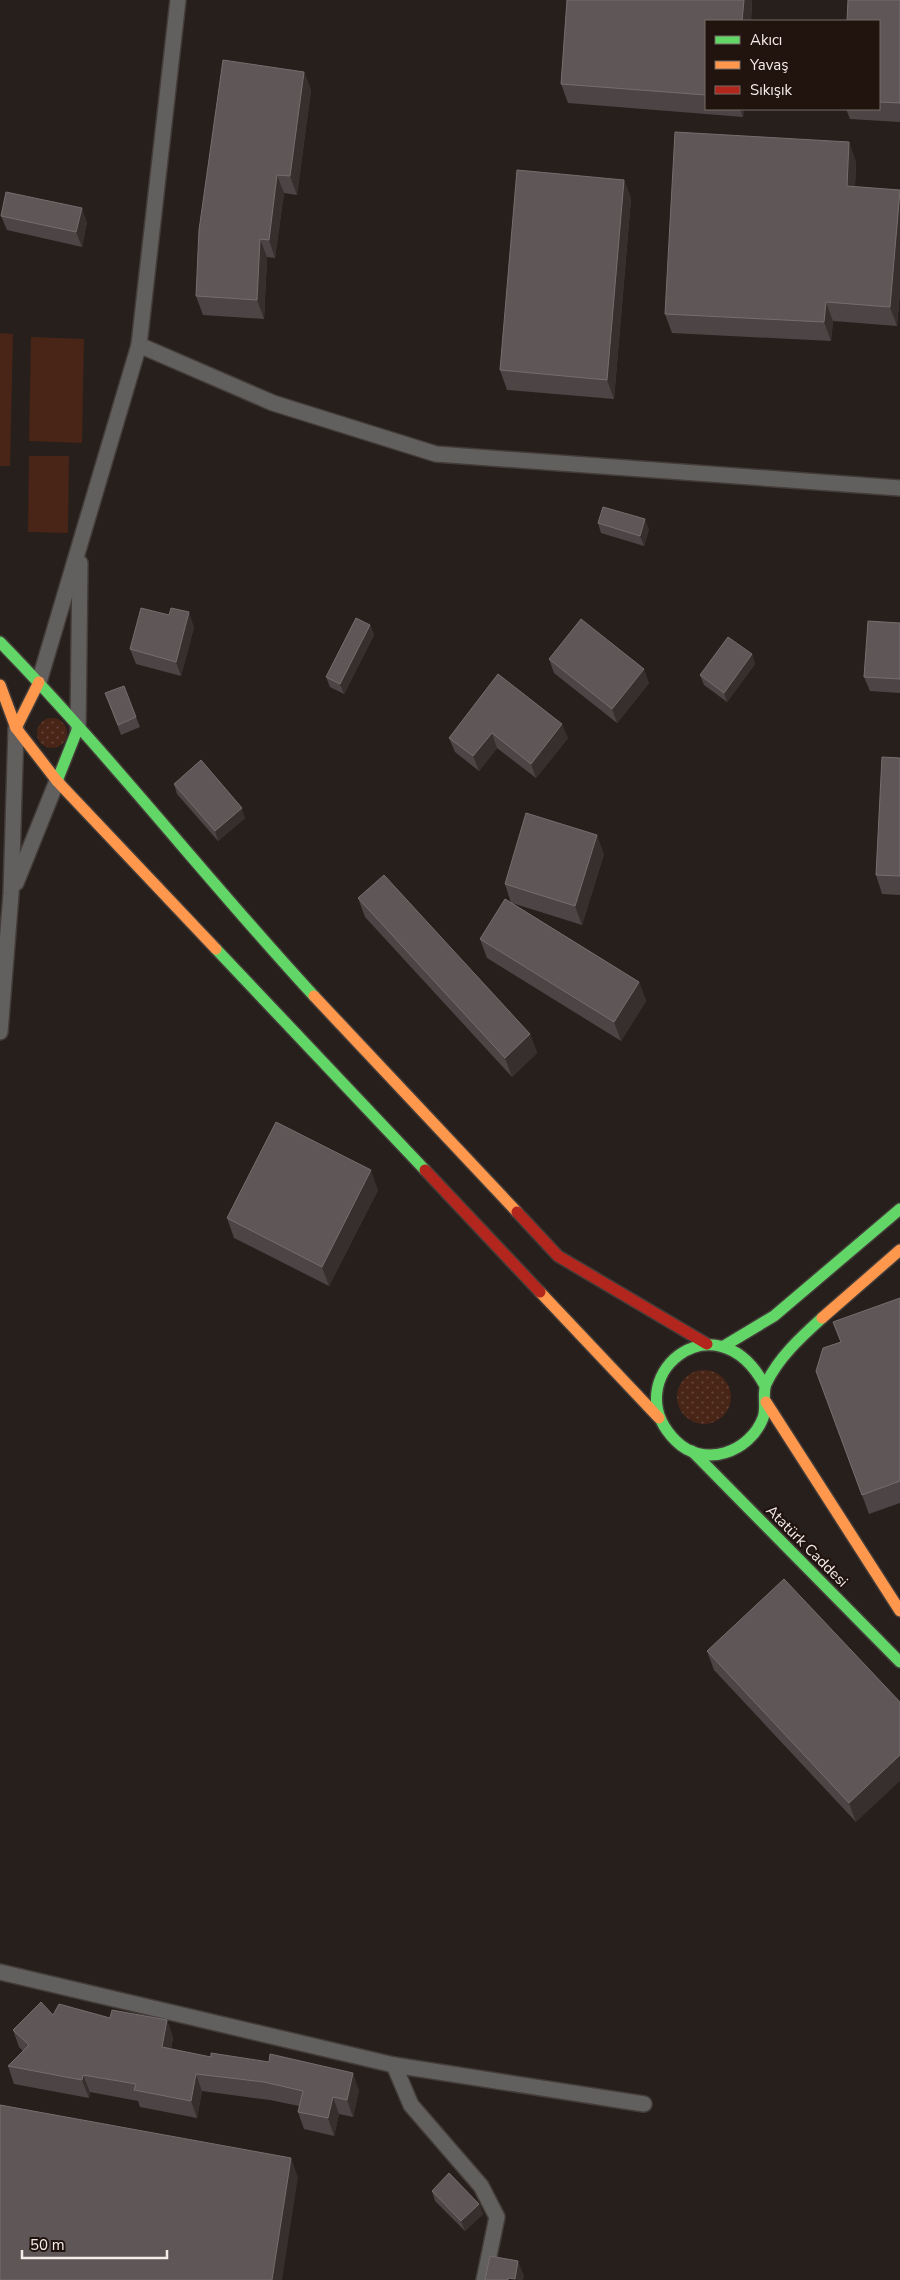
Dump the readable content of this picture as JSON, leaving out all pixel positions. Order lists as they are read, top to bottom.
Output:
{
  "streets": {
    "street": ["Atatürk Caddesi"]
  },
  "legend": ["Akıcı", "Yavaş", "Sıkışık"],
  "scale_bar": "50 m"
}
